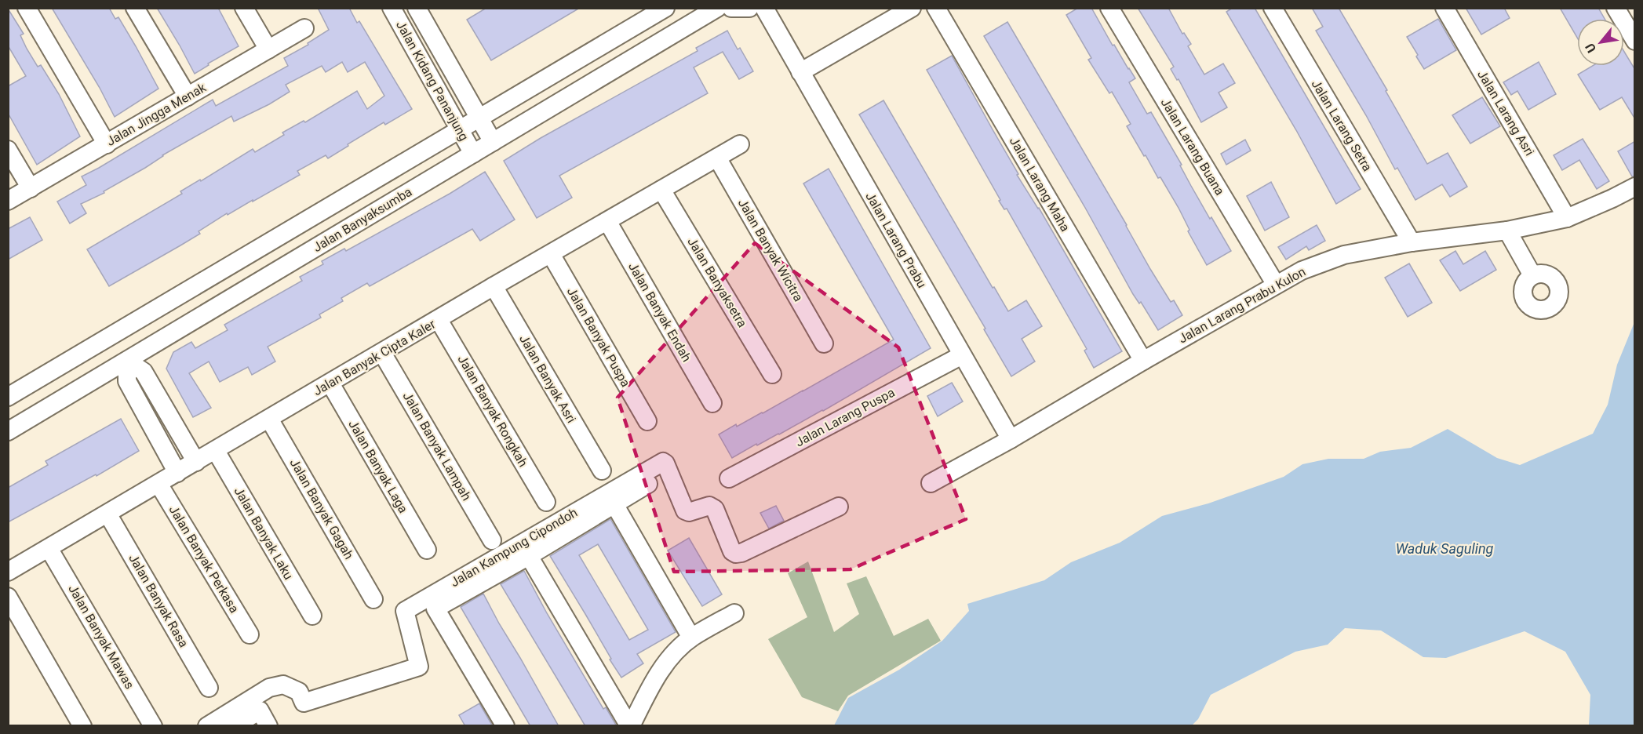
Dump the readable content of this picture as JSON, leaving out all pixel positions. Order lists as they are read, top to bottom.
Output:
{
  "streets": {
    "street": [
      "Jalan Kidang Pananjung",
      "Jalan Larang Asri",
      "Jalan Jingga Menak",
      "Jalan Larang Setra",
      "Jalan Larang Buana",
      "Jalan Larang Maha",
      "Jalan Banyaksumba",
      "Jalan Larang Prabu",
      "Jalan Banyak Wicitra",
      "Jalan Banyaksetra",
      "Jalan Larang Prabu Kulon",
      "Jalan Banyak Endah",
      "Jalan Banyak Puspa",
      "Jalan Banyak Cipta Kaler",
      "Jalan Banyak Asri",
      "Jalan Banyak Rongkah",
      "Jalan Larang Puspa",
      "Jalan Banyak Lampah",
      "Jalan Banyak Laga",
      "Jalan Banyak Gagah",
      "Jalan Banyak Laku",
      "Jalan Kampung Cipondoh",
      "Jalan Banyak Perkasa",
      "Jalan Banyak Rasa",
      "Jalan Banyak Mawas"
    ]
  },
  "crossings": [
    ["Jalan Kidang Pananjung", "Jalan Banyaksumba"],
    ["Jalan Larang Asri", "Jalan Larang Prabu Kulon"],
    ["Jalan Larang Setra", "Jalan Larang Prabu Kulon"],
    ["Jalan Larang Buana", "Jalan Larang Prabu Kulon"],
    ["Jalan Larang Maha", "Jalan Larang Prabu Kulon"],
    ["Jalan Larang Prabu", "Jalan Larang Prabu Kulon"],
    ["Jalan Larang Prabu", "Jalan Larang Puspa"],
    ["Jalan Banyak Wicitra", "Jalan Banyak Cipta Kaler"],
    ["Jalan Banyaksetra", "Jalan Banyak Cipta Kaler"],
    ["Jalan Banyak Endah", "Jalan Banyak Cipta Kaler"],
    ["Jalan Banyak Puspa", "Jalan Banyak Cipta Kaler"],
    ["Jalan Banyak Cipta Kaler", "Jalan Banyak Asri"],
    ["Jalan Banyak Cipta Kaler", "Jalan Banyak Rongkah"],
    ["Jalan Banyak Cipta Kaler", "Jalan Banyak Lampah"],
    ["Jalan Banyak Cipta Kaler", "Jalan Banyak Laga"],
    ["Jalan Banyak Cipta Kaler", "Jalan Banyak Gagah"],
    ["Jalan Banyak Cipta Kaler", "Jalan Banyak Laku"],
    ["Jalan Banyak Cipta Kaler", "Jalan Banyak Perkasa"],
    ["Jalan Banyak Cipta Kaler", "Jalan Banyak Rasa"],
    ["Jalan Banyak Cipta Kaler", "Jalan Banyak Mawas"]
  ],
  "water": ["Waduk Saguling"],
  "north": "bottom left"
}
